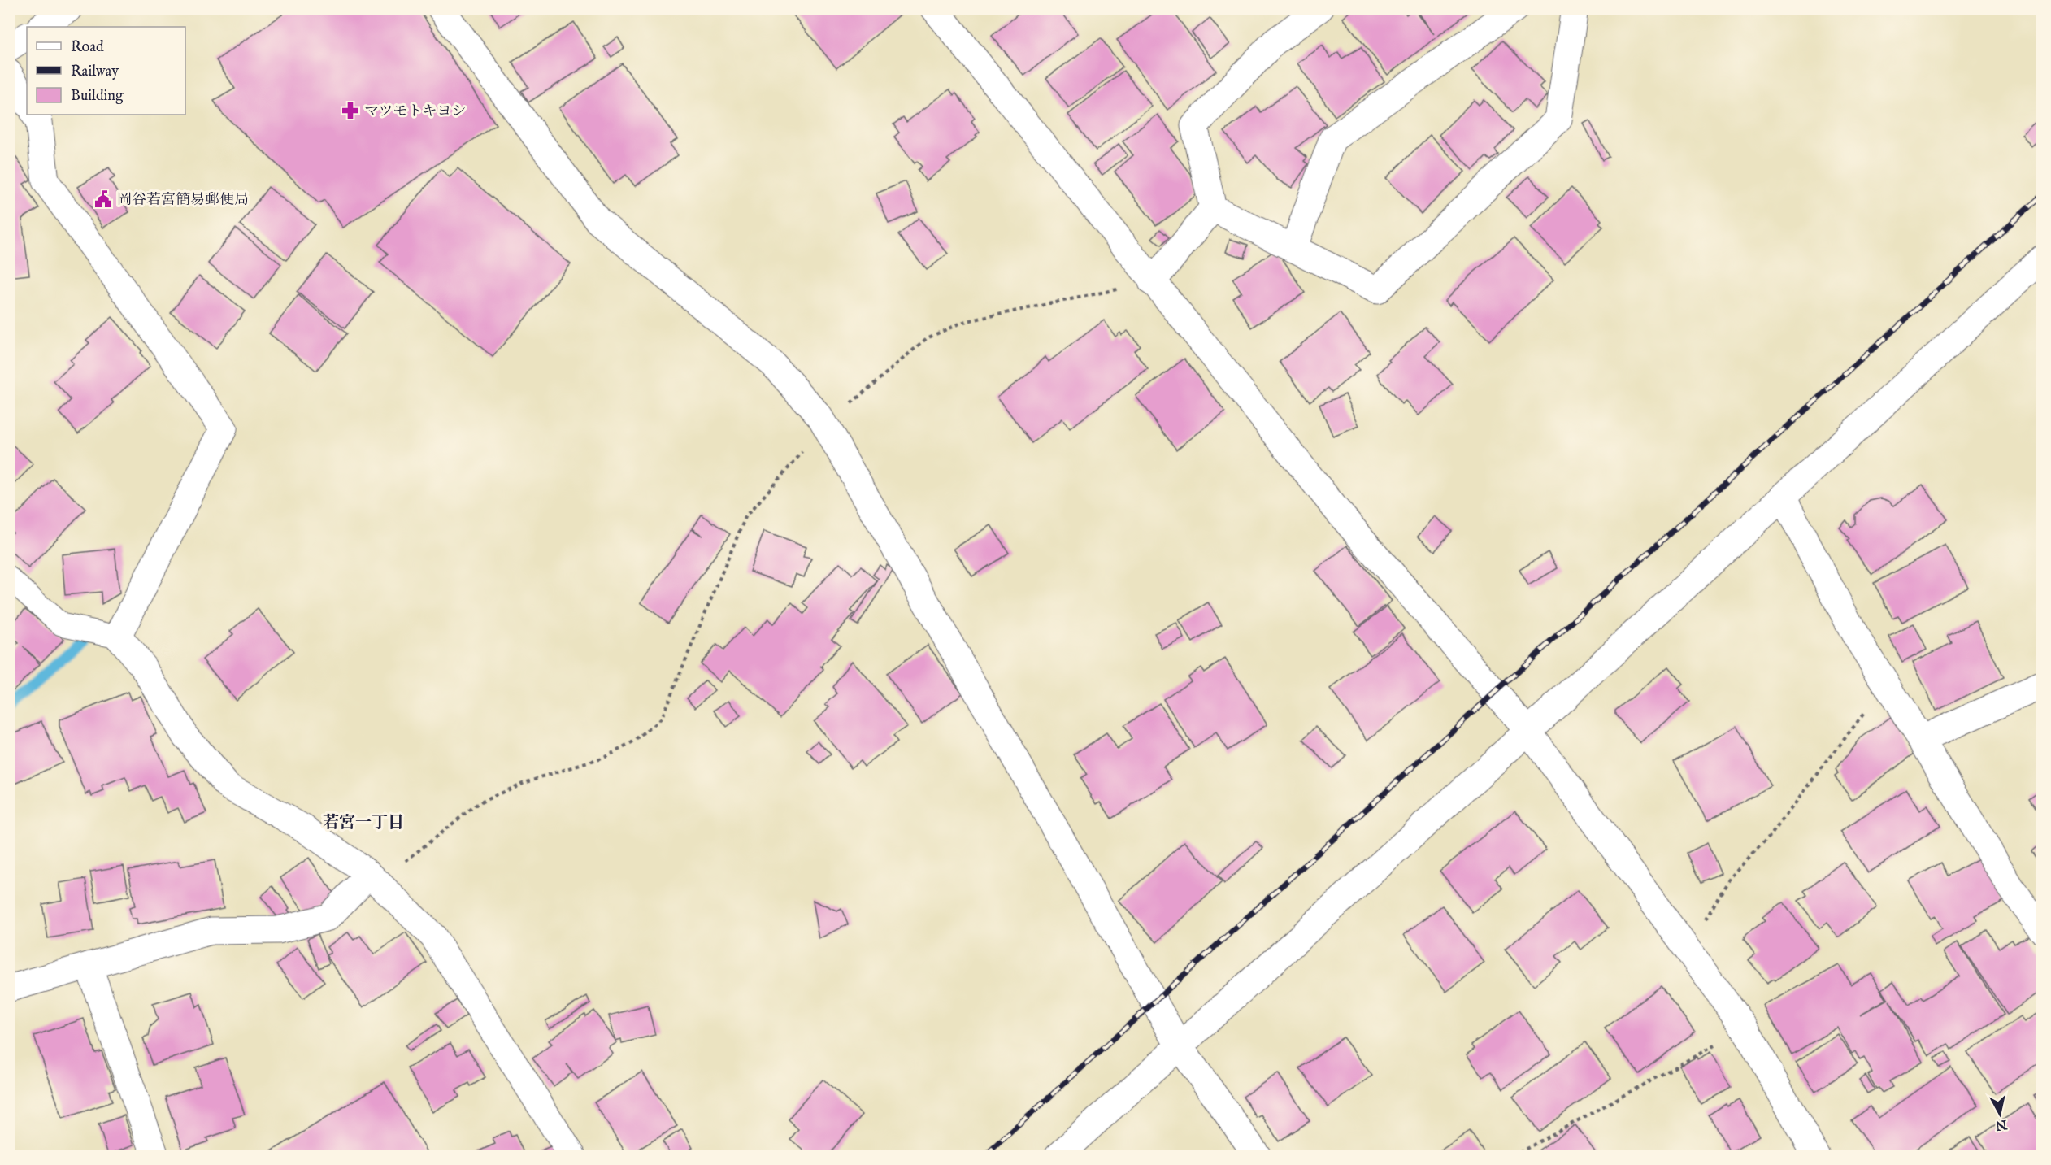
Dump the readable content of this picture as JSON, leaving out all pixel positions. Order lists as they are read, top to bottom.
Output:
{
  "districts": ["若宮一丁目"],
  "places": {
    "pharmacy": ["マツモトキヨシ"],
    "public building": ["岡谷若宮簡易郵便局"]
  },
  "legend": ["Road", "Railway", "Building"],
  "north": "bottom"
}
